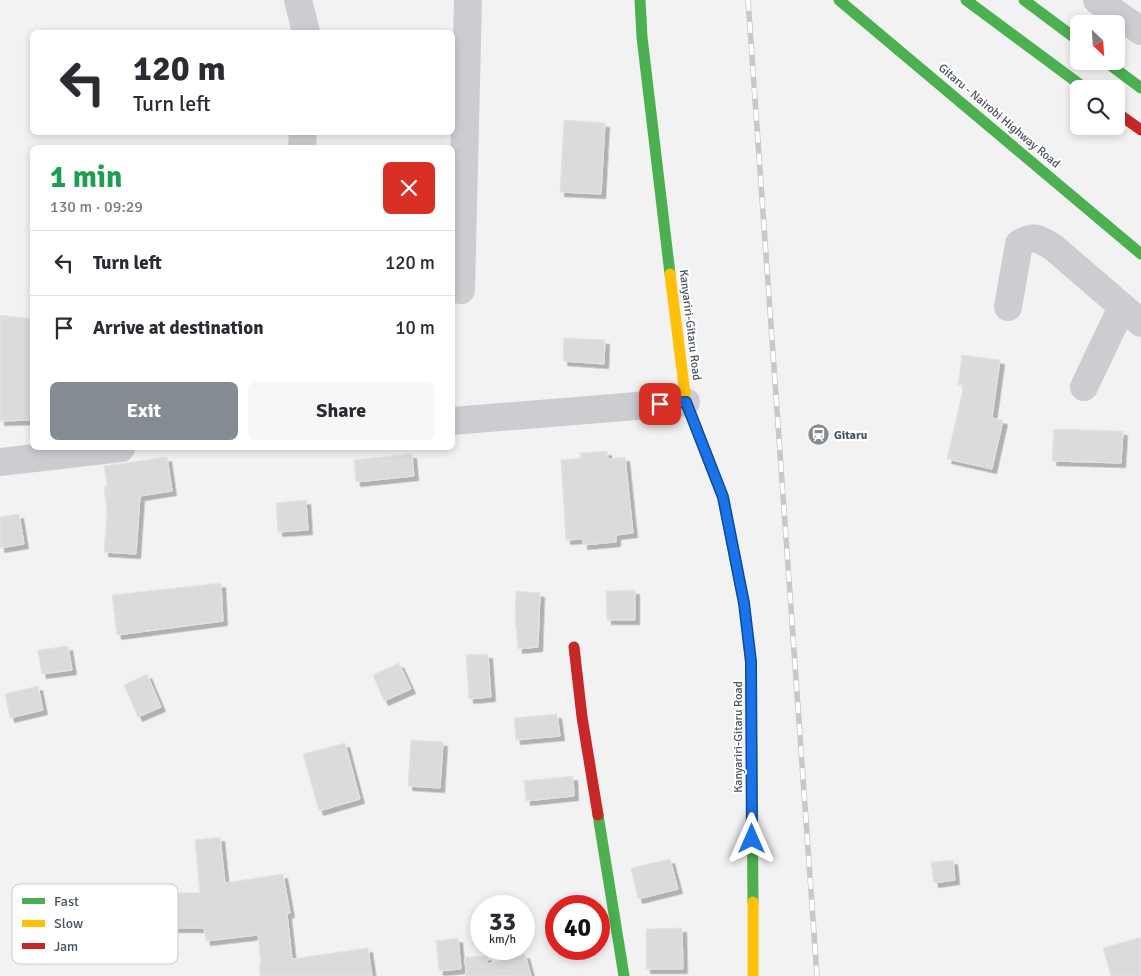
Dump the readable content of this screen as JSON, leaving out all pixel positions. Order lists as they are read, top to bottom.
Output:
{
  "streets": {
    "main road": ["Gitaru - Nairobi Highway Road", "Kanyariri-Gitaru Road"]
  },
  "places": {
    "station": ["Gitaru"]
  },
  "legend": ["Fast", "Slow", "Jam"],
  "north": "bottom right",
  "page": {
    "turn": ["120 m", "Turn left"],
    "heading": ["1 min", "130 m · 09:29"],
    "list": [
      {
        "name": "Turn left",
        "value": "120 m"
      },
      {
        "name": "Arrive at destination",
        "value": "10 m"
      }
    ],
    "buttons": ["Exit", "Share"],
    "speed": "33 km/h",
    "limit": "40"
  }
}
